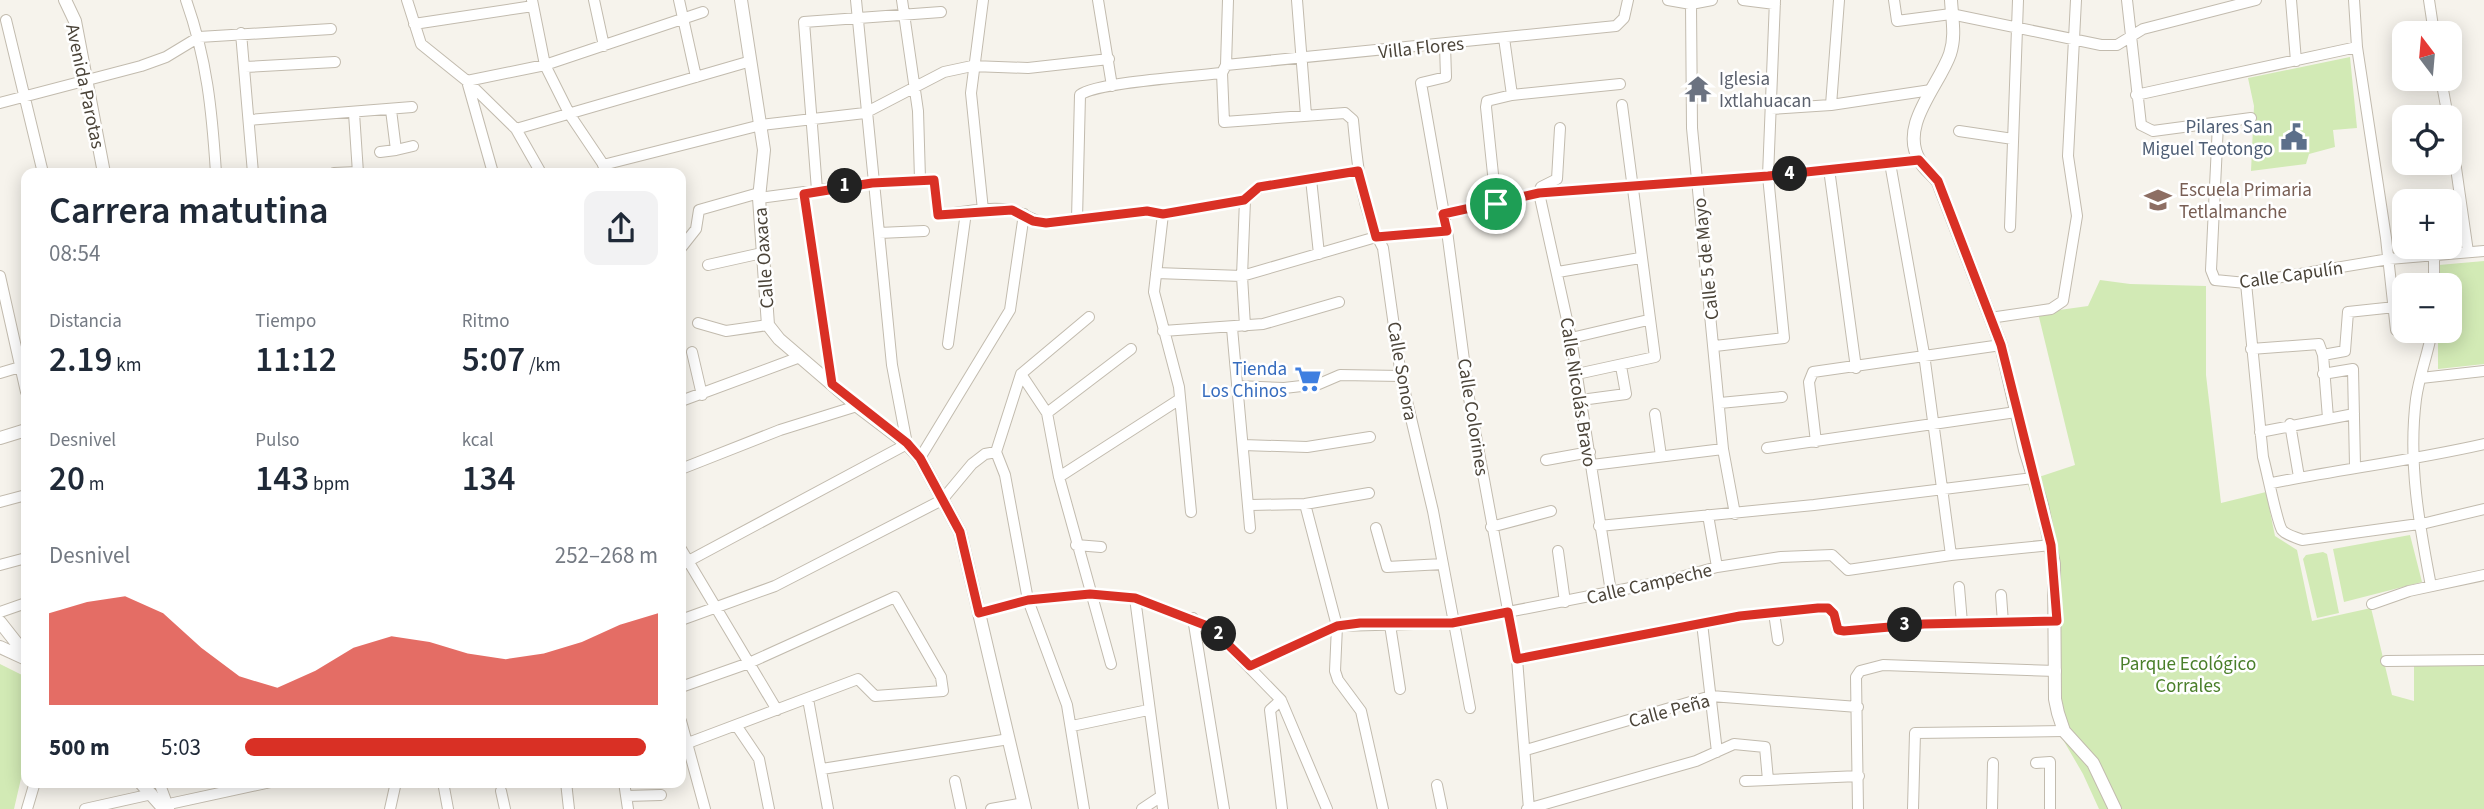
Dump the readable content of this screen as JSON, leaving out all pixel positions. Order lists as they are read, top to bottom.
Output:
{
  "streets": {
    "street": [
      "Villa Flores",
      "Avenida Parotas",
      "Calle Oaxaca",
      "Calle 5 de Mayo",
      "Calle Capulín",
      "Calle Sonora",
      "Calle Nicolás Bravo",
      "Calle Colorines",
      "Calle Campeche",
      "Calle Peña"
    ]
  },
  "crossings": [
    ["Villa Flores", "Calle Colorines"],
    ["Calle Sonora", "Calle Campeche"],
    ["Calle Nicolás Bravo", "Calle Campeche"],
    ["Calle Colorines", "Calle Campeche"],
    ["Calle Colorines", "Calle Peña"]
  ],
  "parks": ["Parque Ecológico Corrales"],
  "places": {
    "temple": ["Iglesia Ixtlahuacan"],
    "public building": ["Pilares San Miguel Teotongo"],
    "school or university": ["Escuela Primaria Tetlalmanche"],
    "supermarket": ["Tienda Los Chinos"]
  },
  "north": "top",
  "page": {
    "map_buttons": ["+", "−"],
    "pins": [
      "4",
      "1",
      "3",
      "2"
    ],
    "heading": ["Carrera matutina", "08:54"],
    "stats": [
      ["Distancia", "2.19 km"],
      ["Tiempo", "11:12"],
      ["Ritmo", "5:07 /km"],
      ["Desnivel", "20 m"],
      ["Pulso", "143 bpm"],
      ["kcal", "134"]
    ],
    "chart": ["Desnivel", "252–268 m"],
    "list": [
      {
        "name": "500 m",
        "note": "5:03"
      }
    ]
  }
}
